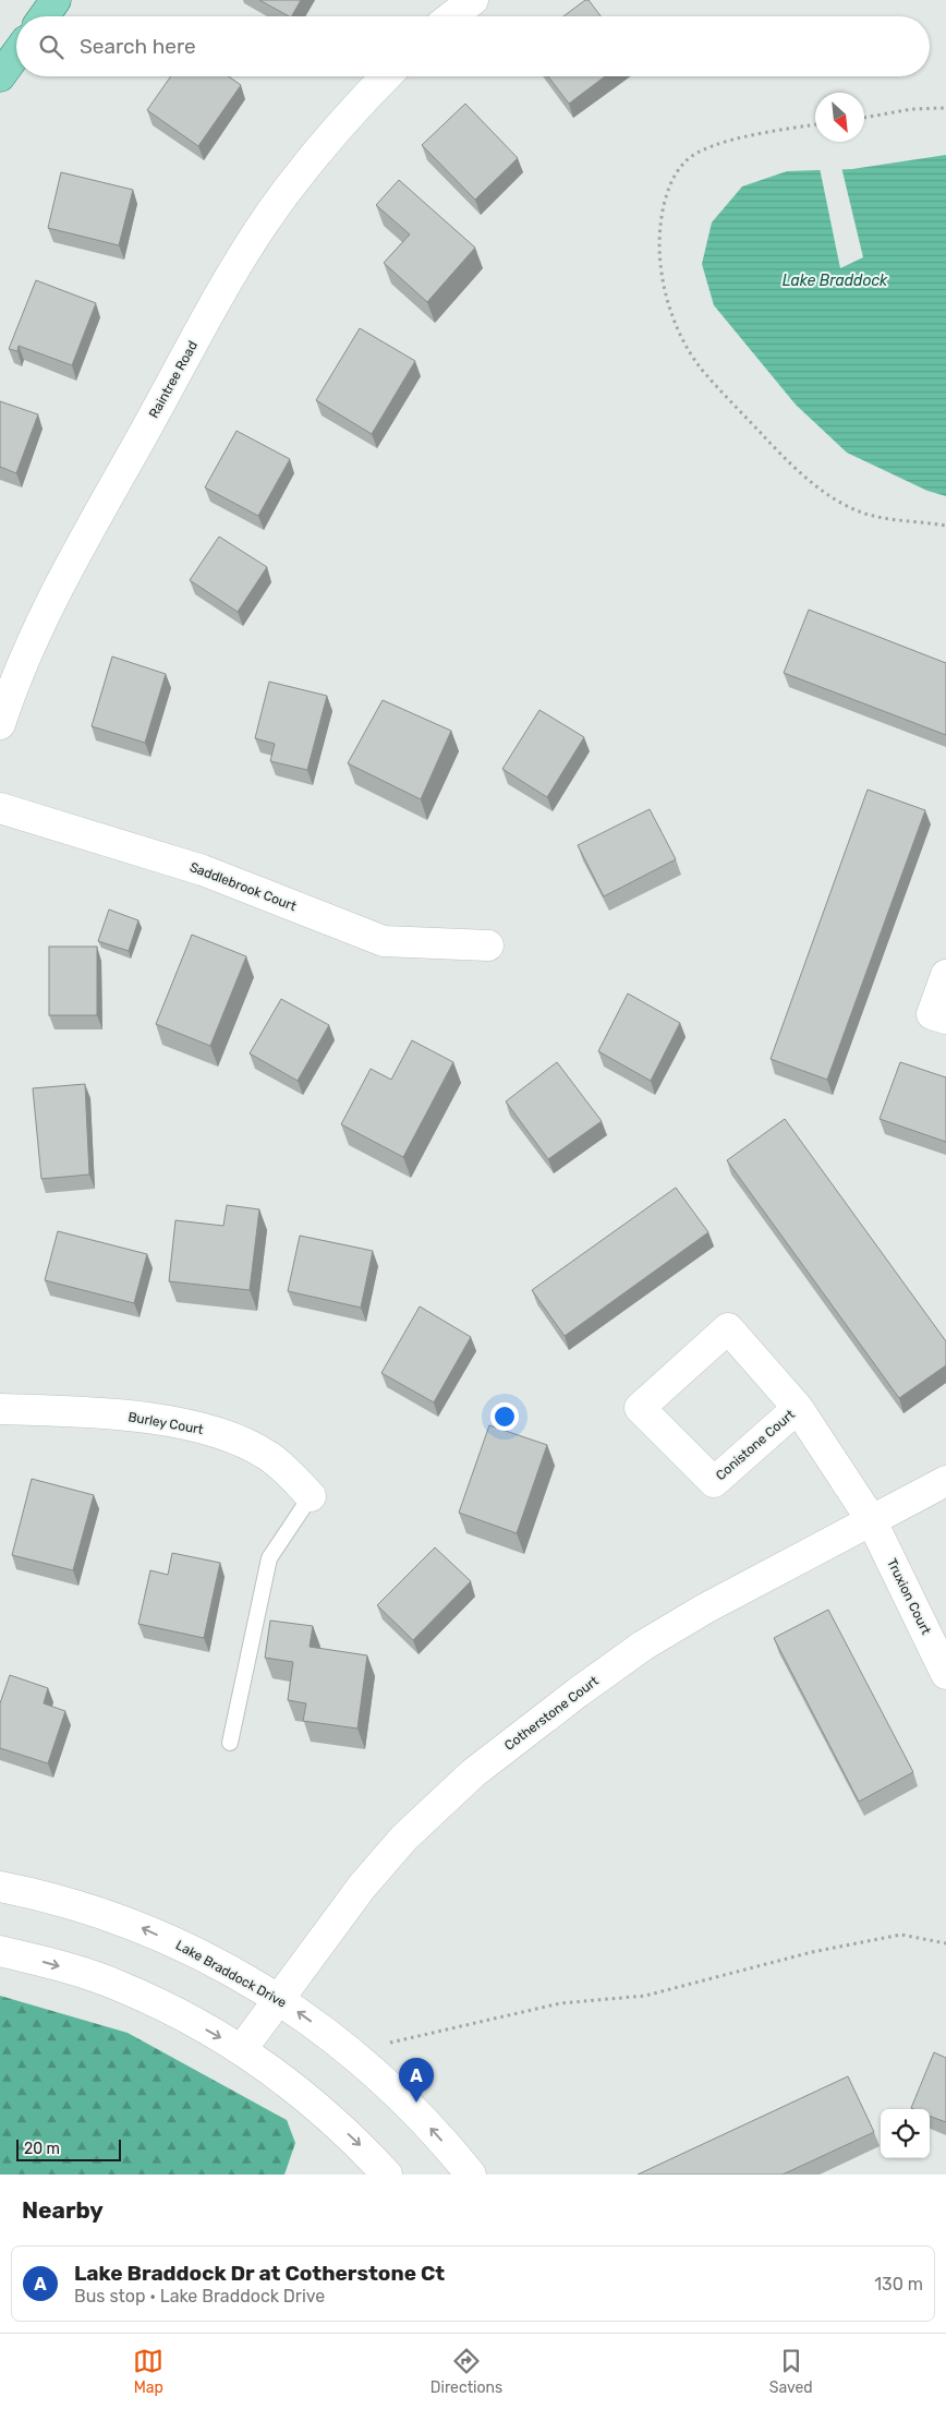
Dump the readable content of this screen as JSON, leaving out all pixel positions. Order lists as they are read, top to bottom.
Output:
{
  "streets": {
    "street": [
      "Raintree Road",
      "Saddlebrook Court",
      "Burley Court",
      "Conistone Court",
      "Truxion Court",
      "Cotherstone Court",
      "Lake Braddock Drive"
    ]
  },
  "crossings": [
    ["Conistone Court", "Truxion Court"],
    ["Conistone Court", "Cotherstone Court"],
    ["Truxion Court", "Cotherstone Court"],
    ["Cotherstone Court", "Lake Braddock Drive"]
  ],
  "water": ["Lake Braddock"],
  "scale_bar": "20 m",
  "north": "bottom right",
  "page": {
    "search": "Search here",
    "pins": "A",
    "scale": "20 m",
    "heading": "Nearby",
    "list": [
      {
        "mark": "A",
        "name": "Lake Braddock Dr at Cotherstone Ct",
        "note": "Bus stop · Lake Braddock Drive",
        "value": "130 m"
      }
    ],
    "nav": ["Map", "Directions", "Saved"]
  }
}
